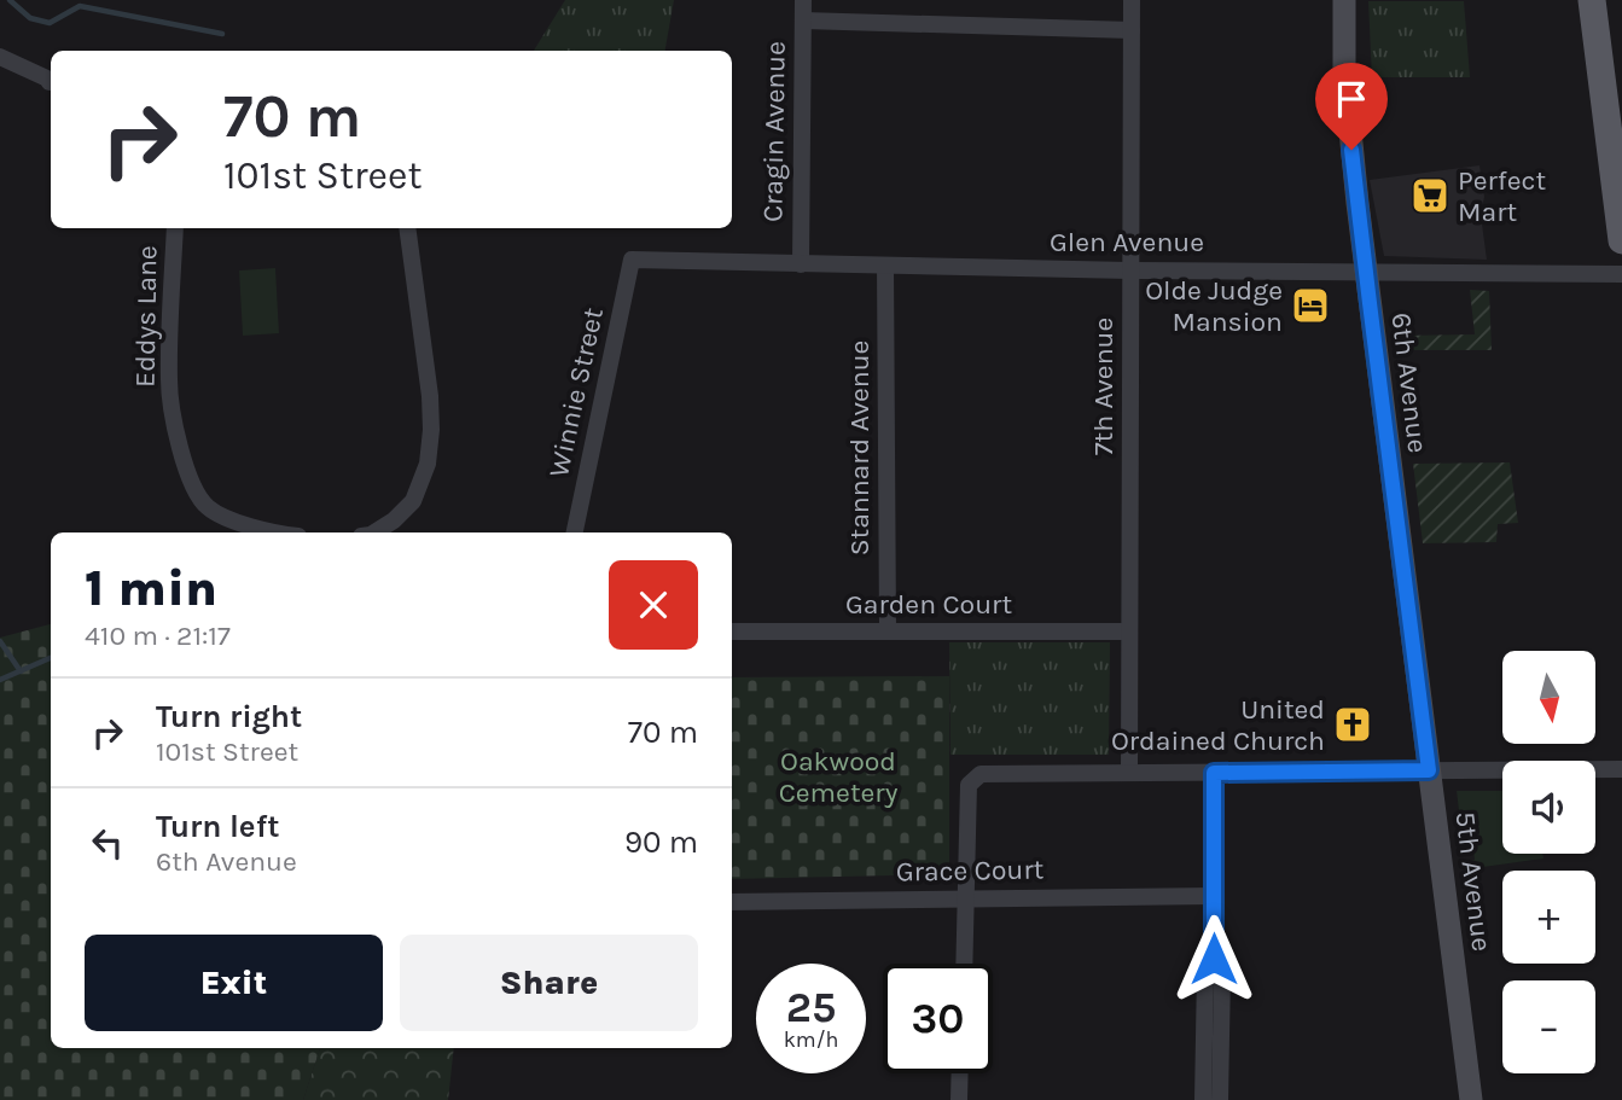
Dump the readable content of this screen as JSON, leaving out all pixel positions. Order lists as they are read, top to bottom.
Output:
{
  "streets": {
    "street": [
      "Cragin Avenue",
      "Glen Avenue",
      "Eddys Lane",
      "6th Avenue",
      "7th Avenue",
      "Winnie Street",
      "Stannard Avenue",
      "Garden Court",
      "Grace Court",
      "5th Avenue"
    ]
  },
  "crossings": [
    ["Cragin Avenue", "Glen Avenue"],
    ["Glen Avenue", "6th Avenue"],
    ["Glen Avenue", "7th Avenue"],
    ["Glen Avenue", "Winnie Street"],
    ["Glen Avenue", "Stannard Avenue"],
    ["6th Avenue", "5th Avenue"],
    ["7th Avenue", "Garden Court"],
    ["Stannard Avenue", "Garden Court"]
  ],
  "parks": ["Oakwood Cemetery"],
  "places": {
    "supermarket": ["Perfect Mart"],
    "hotel": ["Olde Judge Mansion"],
    "church": ["United Ordained Church"]
  },
  "north": "bottom",
  "page": {
    "turn": ["70 m", "101st Street"],
    "heading": ["1 min", "410 m · 21:17"],
    "map_buttons": ["+", "−"],
    "list": [
      {
        "name": "Turn right",
        "note": "101st Street",
        "value": "70 m"
      },
      {
        "name": "Turn left",
        "note": "6th Avenue",
        "value": "90 m"
      }
    ],
    "buttons": ["Exit", "Share"],
    "speed": "25 km/h",
    "limit": "30"
  }
}
